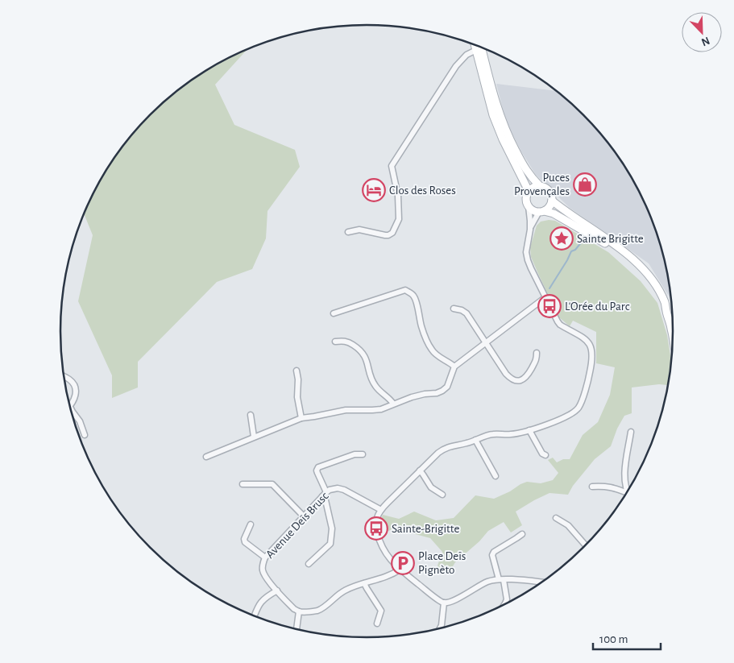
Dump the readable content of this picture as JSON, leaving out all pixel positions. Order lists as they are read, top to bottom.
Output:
{
  "streets": {
    "street": ["Avenue Deïs Brusc"]
  },
  "places": {
    "shop": ["Puces Provençales"],
    "hotel": ["Clos des Roses"],
    "place": ["Sainte Brigitte"],
    "bus stop": ["L'Orée du Parc", "Sainte-Brigitte"],
    "parking": ["Place Deïs Pignèto"]
  },
  "scale_bar": "100 m",
  "north": "bottom right"
}
